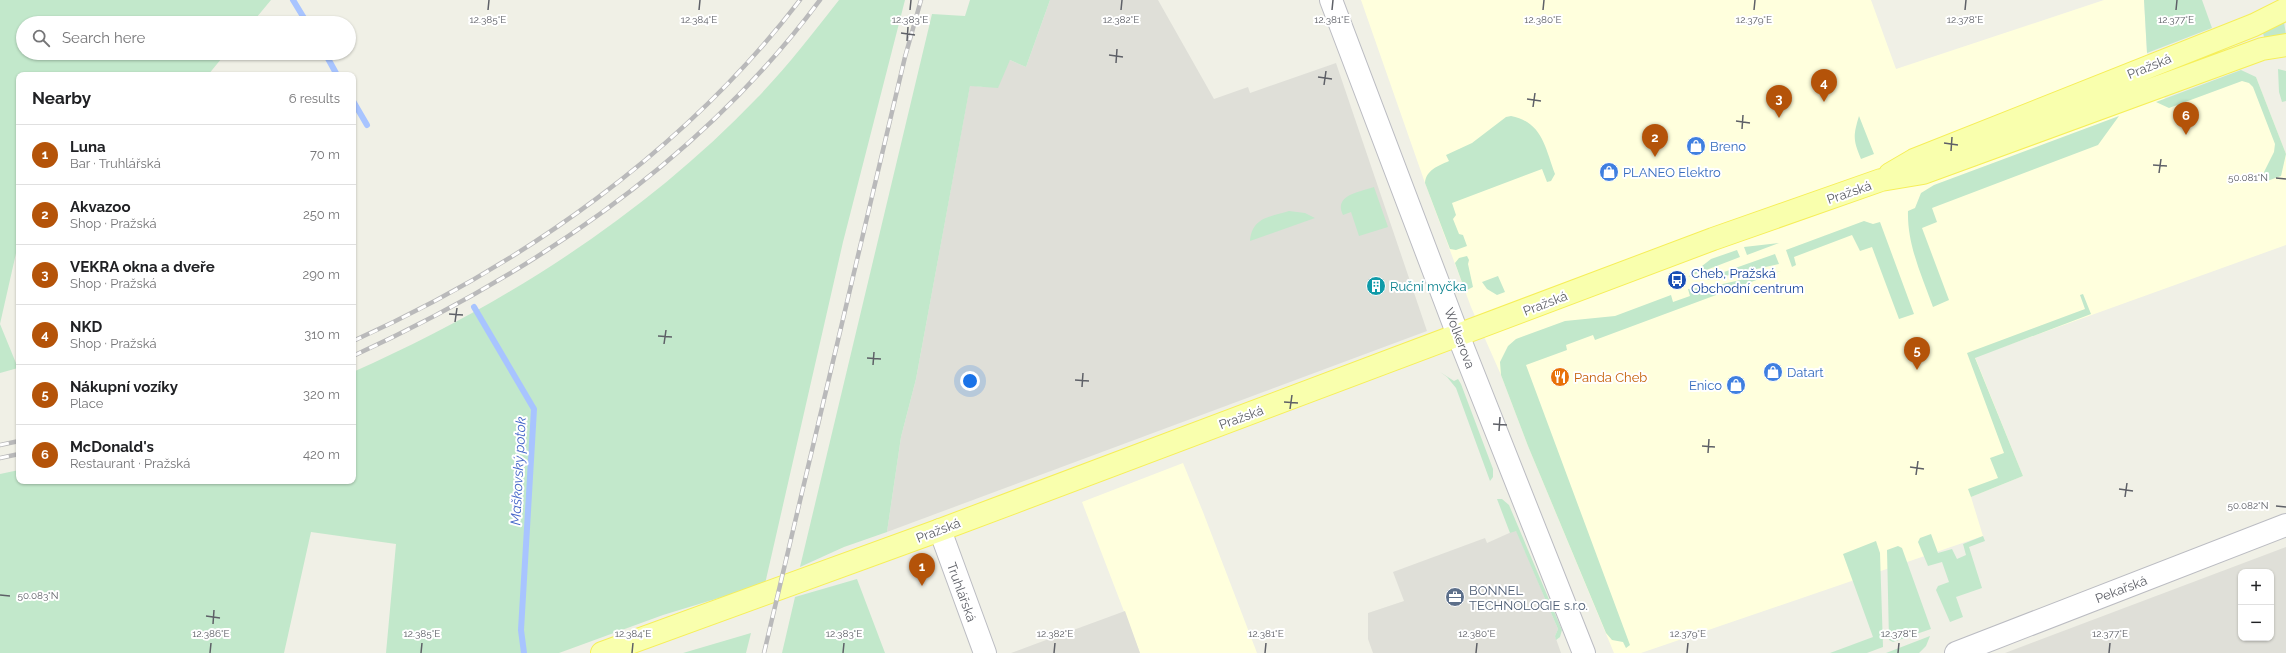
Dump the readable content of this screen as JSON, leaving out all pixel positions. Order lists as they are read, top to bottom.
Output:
{
  "streets": {
    "main road": ["Pražská"],
    "street": ["Wolkerova", "Pekařská", "Truhlářská"]
  },
  "crossings": [
    ["Pražská", "Wolkerova"],
    ["Pražská", "Truhlářská"]
  ],
  "water": ["Maškovský potok"],
  "places": {
    "shop": [
      "Breno",
      "PLANEO Elektro",
      "Datart",
      "Enico"
    ],
    "bus stop": ["Cheb, Pražská Obchodní centrum"],
    "building": ["Ruční myčka"],
    "restaurant": ["Panda Cheb"],
    "office": ["BONNEL TECHNOLOGIE s.r.o."]
  },
  "page": {
    "search": "Search here",
    "pins": [
      "4",
      "3",
      "6",
      "2",
      "5",
      "1"
    ],
    "heading": ["Nearby", "6 results"],
    "list": [
      {
        "mark": "1",
        "name": "Luna",
        "note": "Bar · Truhlářská",
        "value": "70 m"
      },
      {
        "mark": "2",
        "name": "Akvazoo",
        "note": "Shop · Pražská",
        "value": "250 m"
      },
      {
        "mark": "3",
        "name": "VEKRA okna a dveře",
        "note": "Shop · Pražská",
        "value": "290 m"
      },
      {
        "mark": "4",
        "name": "NKD",
        "note": "Shop · Pražská",
        "value": "310 m"
      },
      {
        "mark": "5",
        "name": "Nákupní vozíky",
        "note": "Place",
        "value": "320 m"
      },
      {
        "mark": "6",
        "name": "McDonald's",
        "note": "Restaurant · Pražská",
        "value": "420 m"
      }
    ],
    "map_buttons": ["+", "−"]
  },
  "coordinates": [
    "12.385°E",
    "12.384°E",
    "12.383°E",
    "12.382°E",
    "12.381°E",
    "12.380°E",
    "12.379°E",
    "12.378°E",
    "12.377°E",
    "50.081°N",
    "50.082°N",
    "50.083°N",
    "12.386°E"
  ]
}
